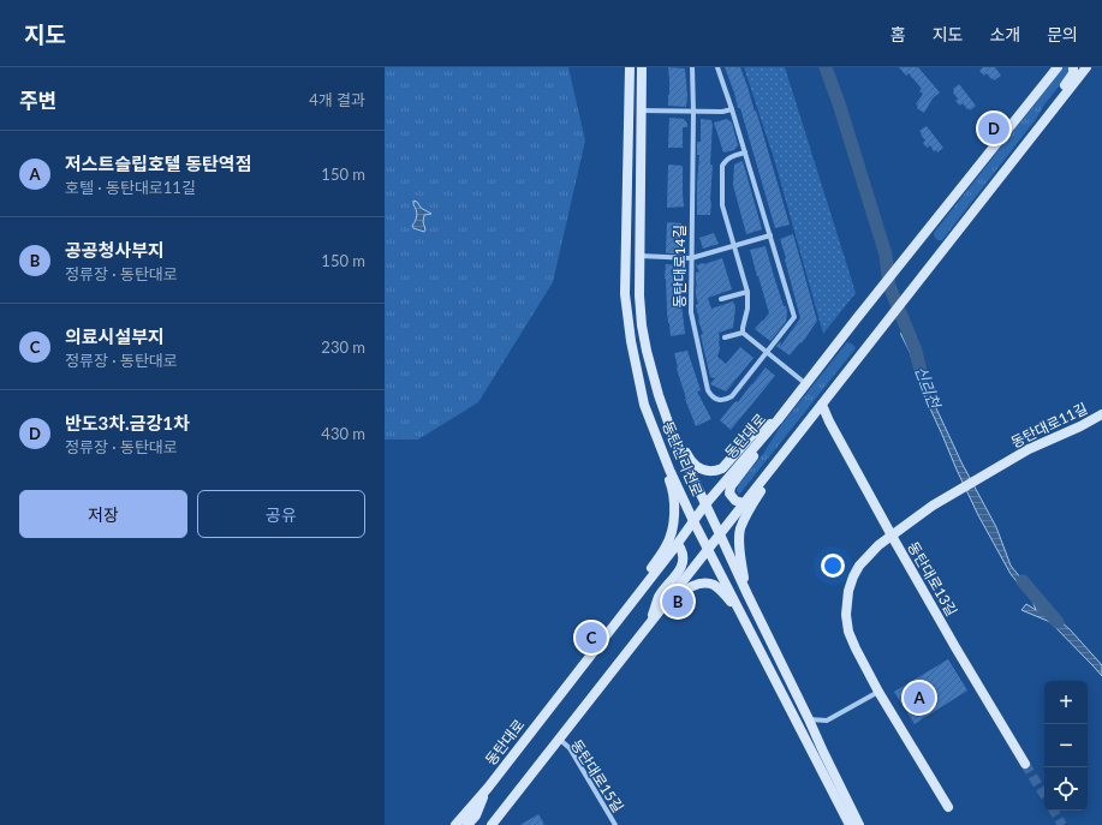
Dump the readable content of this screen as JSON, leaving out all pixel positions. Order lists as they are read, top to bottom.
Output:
{
  "streets": {
    "main road": [
      "동탄대로11길",
      "동탄대로",
      "동탄신리천로",
      "동탄대로13길"
    ],
    "street": ["동탄대로14길", "동탄대로15길"]
  },
  "crossings": [
    ["동탄대로11길", "동탄대로13길"],
    ["동탄대로", "동탄신리천로"]
  ],
  "water": ["신리천"],
  "page": {
    "header": "지도",
    "nav": [
      "홈",
      "지도",
      "소개",
      "문의"
    ],
    "heading": ["주변", "4개 결과"],
    "pins": [
      "D",
      "B",
      "C",
      "A"
    ],
    "list": [
      {
        "mark": "A",
        "name": "저스트슬립호텔 동탄역점",
        "note": "호텔 · 동탄대로11길",
        "value": "150 m"
      },
      {
        "mark": "B",
        "name": "공공청사부지",
        "note": "정류장 · 동탄대로",
        "value": "150 m"
      },
      {
        "mark": "C",
        "name": "의료시설부지",
        "note": "정류장 · 동탄대로",
        "value": "230 m"
      },
      {
        "mark": "D",
        "name": "반도3차.금강1차",
        "note": "정류장 · 동탄대로",
        "value": "430 m"
      }
    ],
    "buttons": ["저장", "공유"],
    "map_buttons": ["+", "−"]
  }
}
